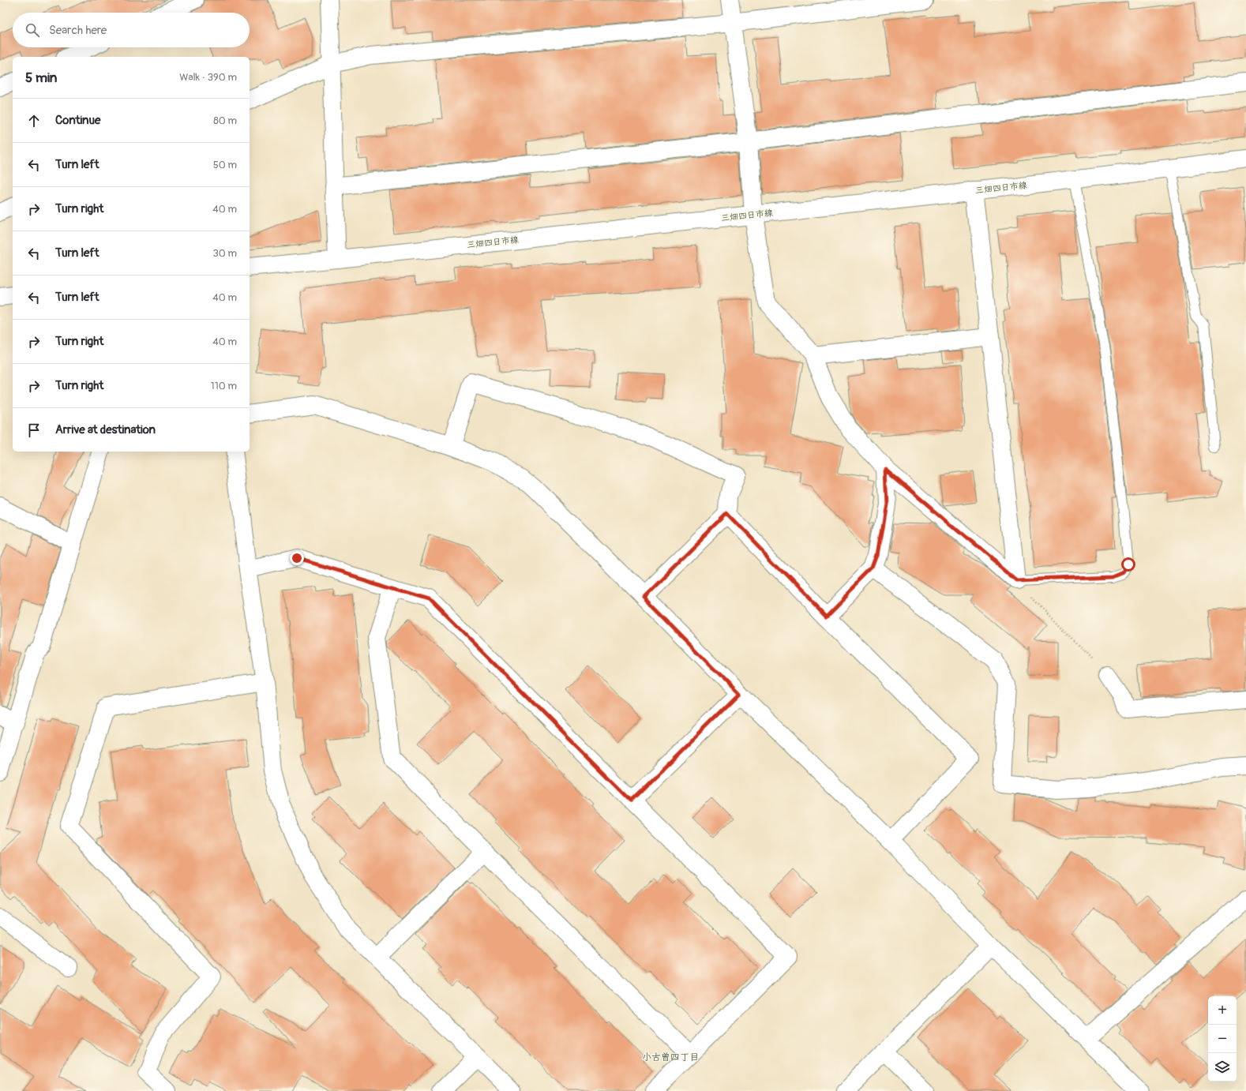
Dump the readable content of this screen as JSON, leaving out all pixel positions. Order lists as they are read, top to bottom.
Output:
{
  "streets": {
    "street": ["三畑四日市線"]
  },
  "districts": ["小古曽四丁目"],
  "page": {
    "search": "Search here",
    "heading": ["5 min", "Walk · 390 m"],
    "list": [
      ["Continue", "80 m"],
      ["Turn left", "50 m"],
      ["Turn right", "40 m"],
      ["Turn left", "30 m"],
      ["Turn left", "40 m"],
      ["Turn right", "40 m"],
      ["Turn right", "110 m"],
      "Arrive at destination"
    ],
    "map_buttons": ["+", "−"]
  }
}
